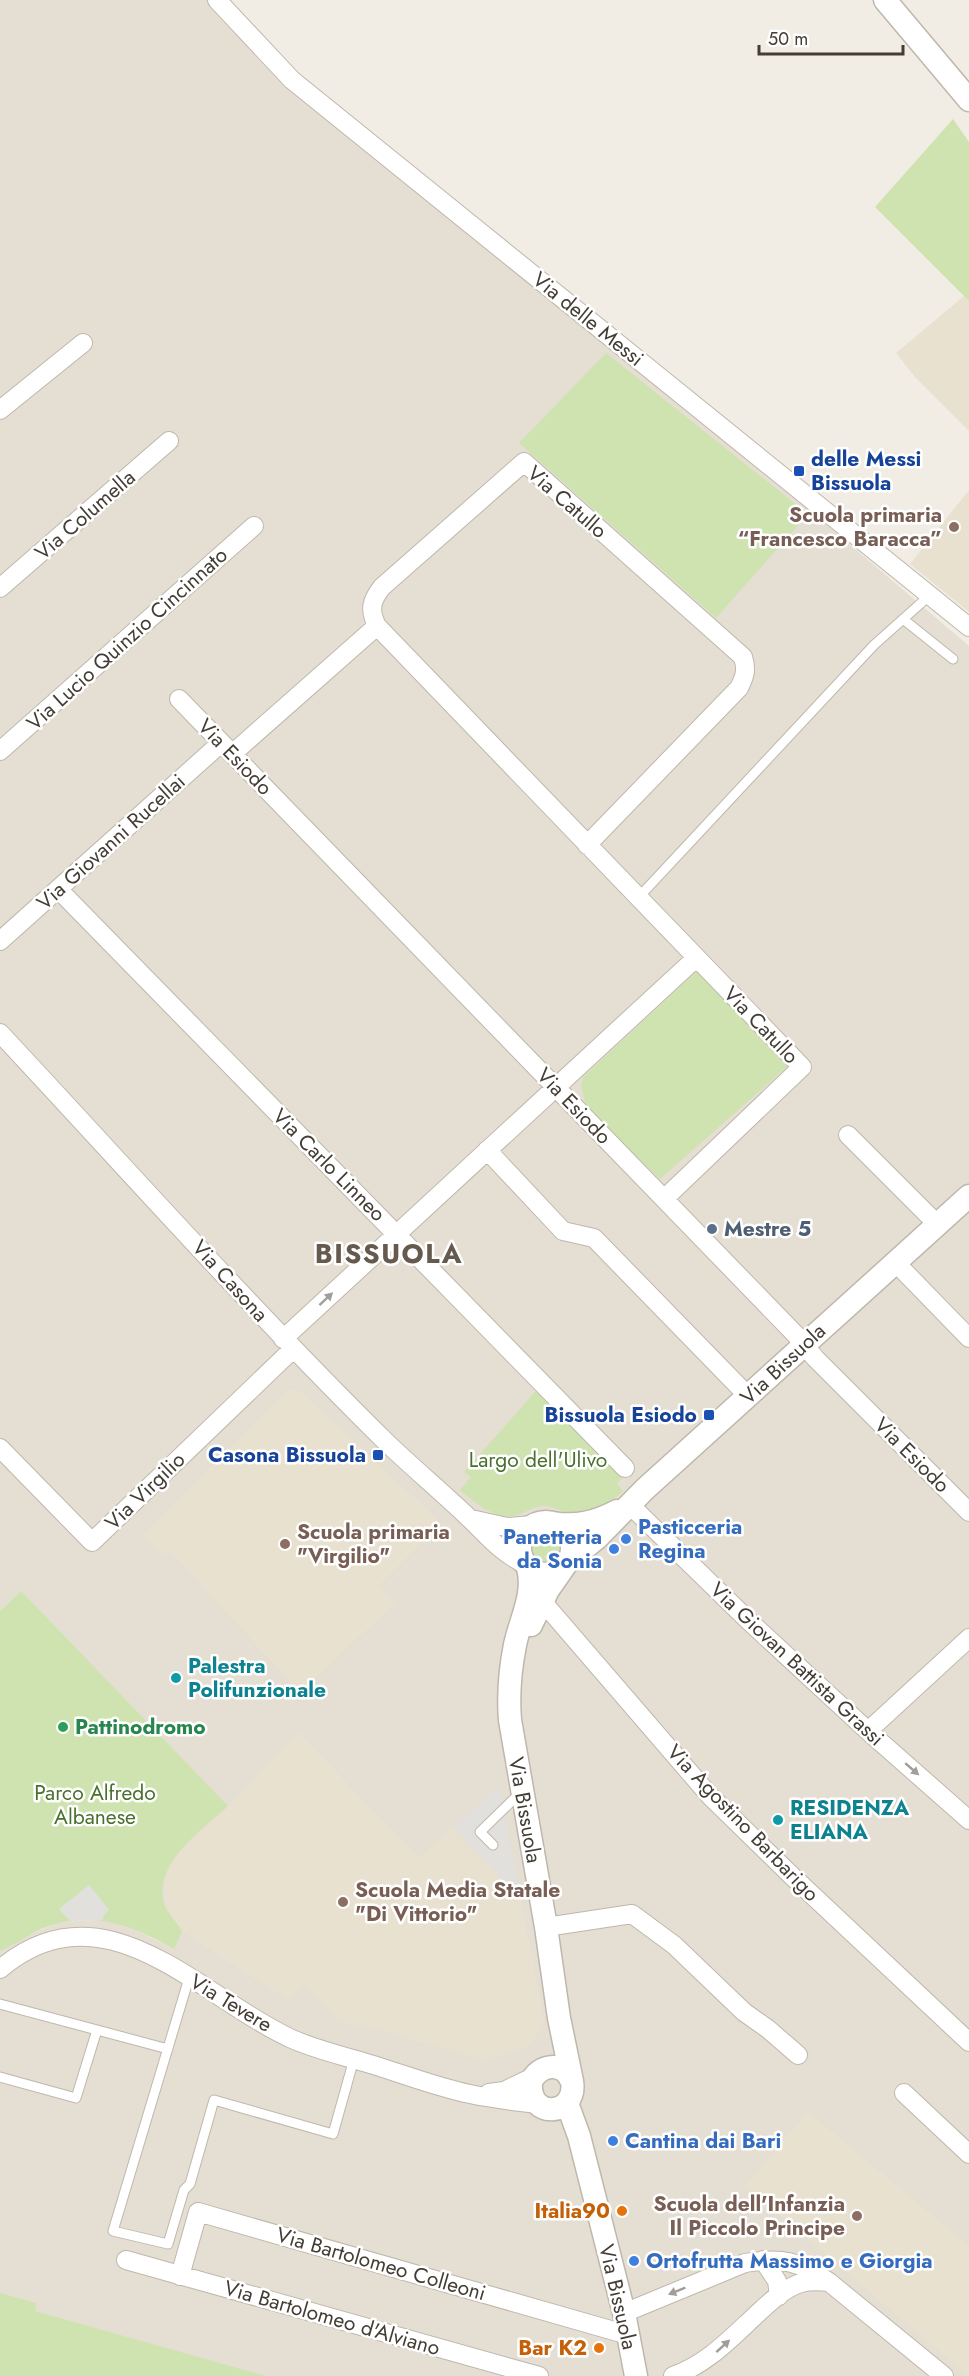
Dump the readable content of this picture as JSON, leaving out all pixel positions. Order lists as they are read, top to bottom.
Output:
{
  "streets": {
    "street": [
      "Via delle Messi",
      "Via Catullo",
      "Via Columella",
      "Via Lucio Quinzio Cincinnato",
      "Via Esiodo",
      "Via Giovanni Rucellai",
      "Via Carlo Linneo",
      "Via Casona",
      "Via Bissuola",
      "Via Virgilio",
      "Via Giovan Battista Grassi",
      "Via Agostino Barbarigo",
      "Via Tevere",
      "Via Bartolomeo Colleoni",
      "Via Bartolomeo d'Alviano"
    ]
  },
  "crossings": [
    ["Via Catullo", "Via Esiodo"],
    ["Via Catullo", "Via Giovanni Rucellai"],
    ["Via Esiodo", "Via Giovanni Rucellai"],
    ["Via Esiodo", "Via Bissuola"],
    ["Via Giovanni Rucellai", "Via Carlo Linneo"],
    ["Via Casona", "Via Bissuola"],
    ["Via Casona", "Via Virgilio"],
    ["Via Bissuola", "Via Giovan Battista Grassi"],
    ["Via Bissuola", "Via Agostino Barbarigo"],
    ["Via Bissuola", "Via Tevere"],
    ["Via Bissuola", "Via Bartolomeo Colleoni"],
    ["Via Bartolomeo Colleoni", "Via Bartolomeo d'Alviano"]
  ],
  "districts": ["BISSUOLA"],
  "parks": ["Largo dell'Ulivo", "Parco Alfredo Albanese"],
  "places": {
    "transit": ["delle Messi Bissuola", "Bissuola Esiodo", "Casona Bissuola"],
    "other": [
      "Scuola primaria “Francesco Baracca”",
      "Mestre 5",
      "Pasticceria Regina",
      "Scuola primaria \"Virgilio\"",
      "Panetteria da Sonia",
      "Palestra Polifunzionale",
      "Pattinodromo",
      "RESIDENZA ELIANA",
      "Scuola Media Statale \"Di Vittorio\"",
      "Cantina dai Bari",
      "Italia90",
      "Scuola dell'Infanzia Il Piccolo Principe",
      "Ortofrutta Massimo e Giorgia",
      "Bar K2"
    ]
  },
  "scale_bar": "50 m"
}
